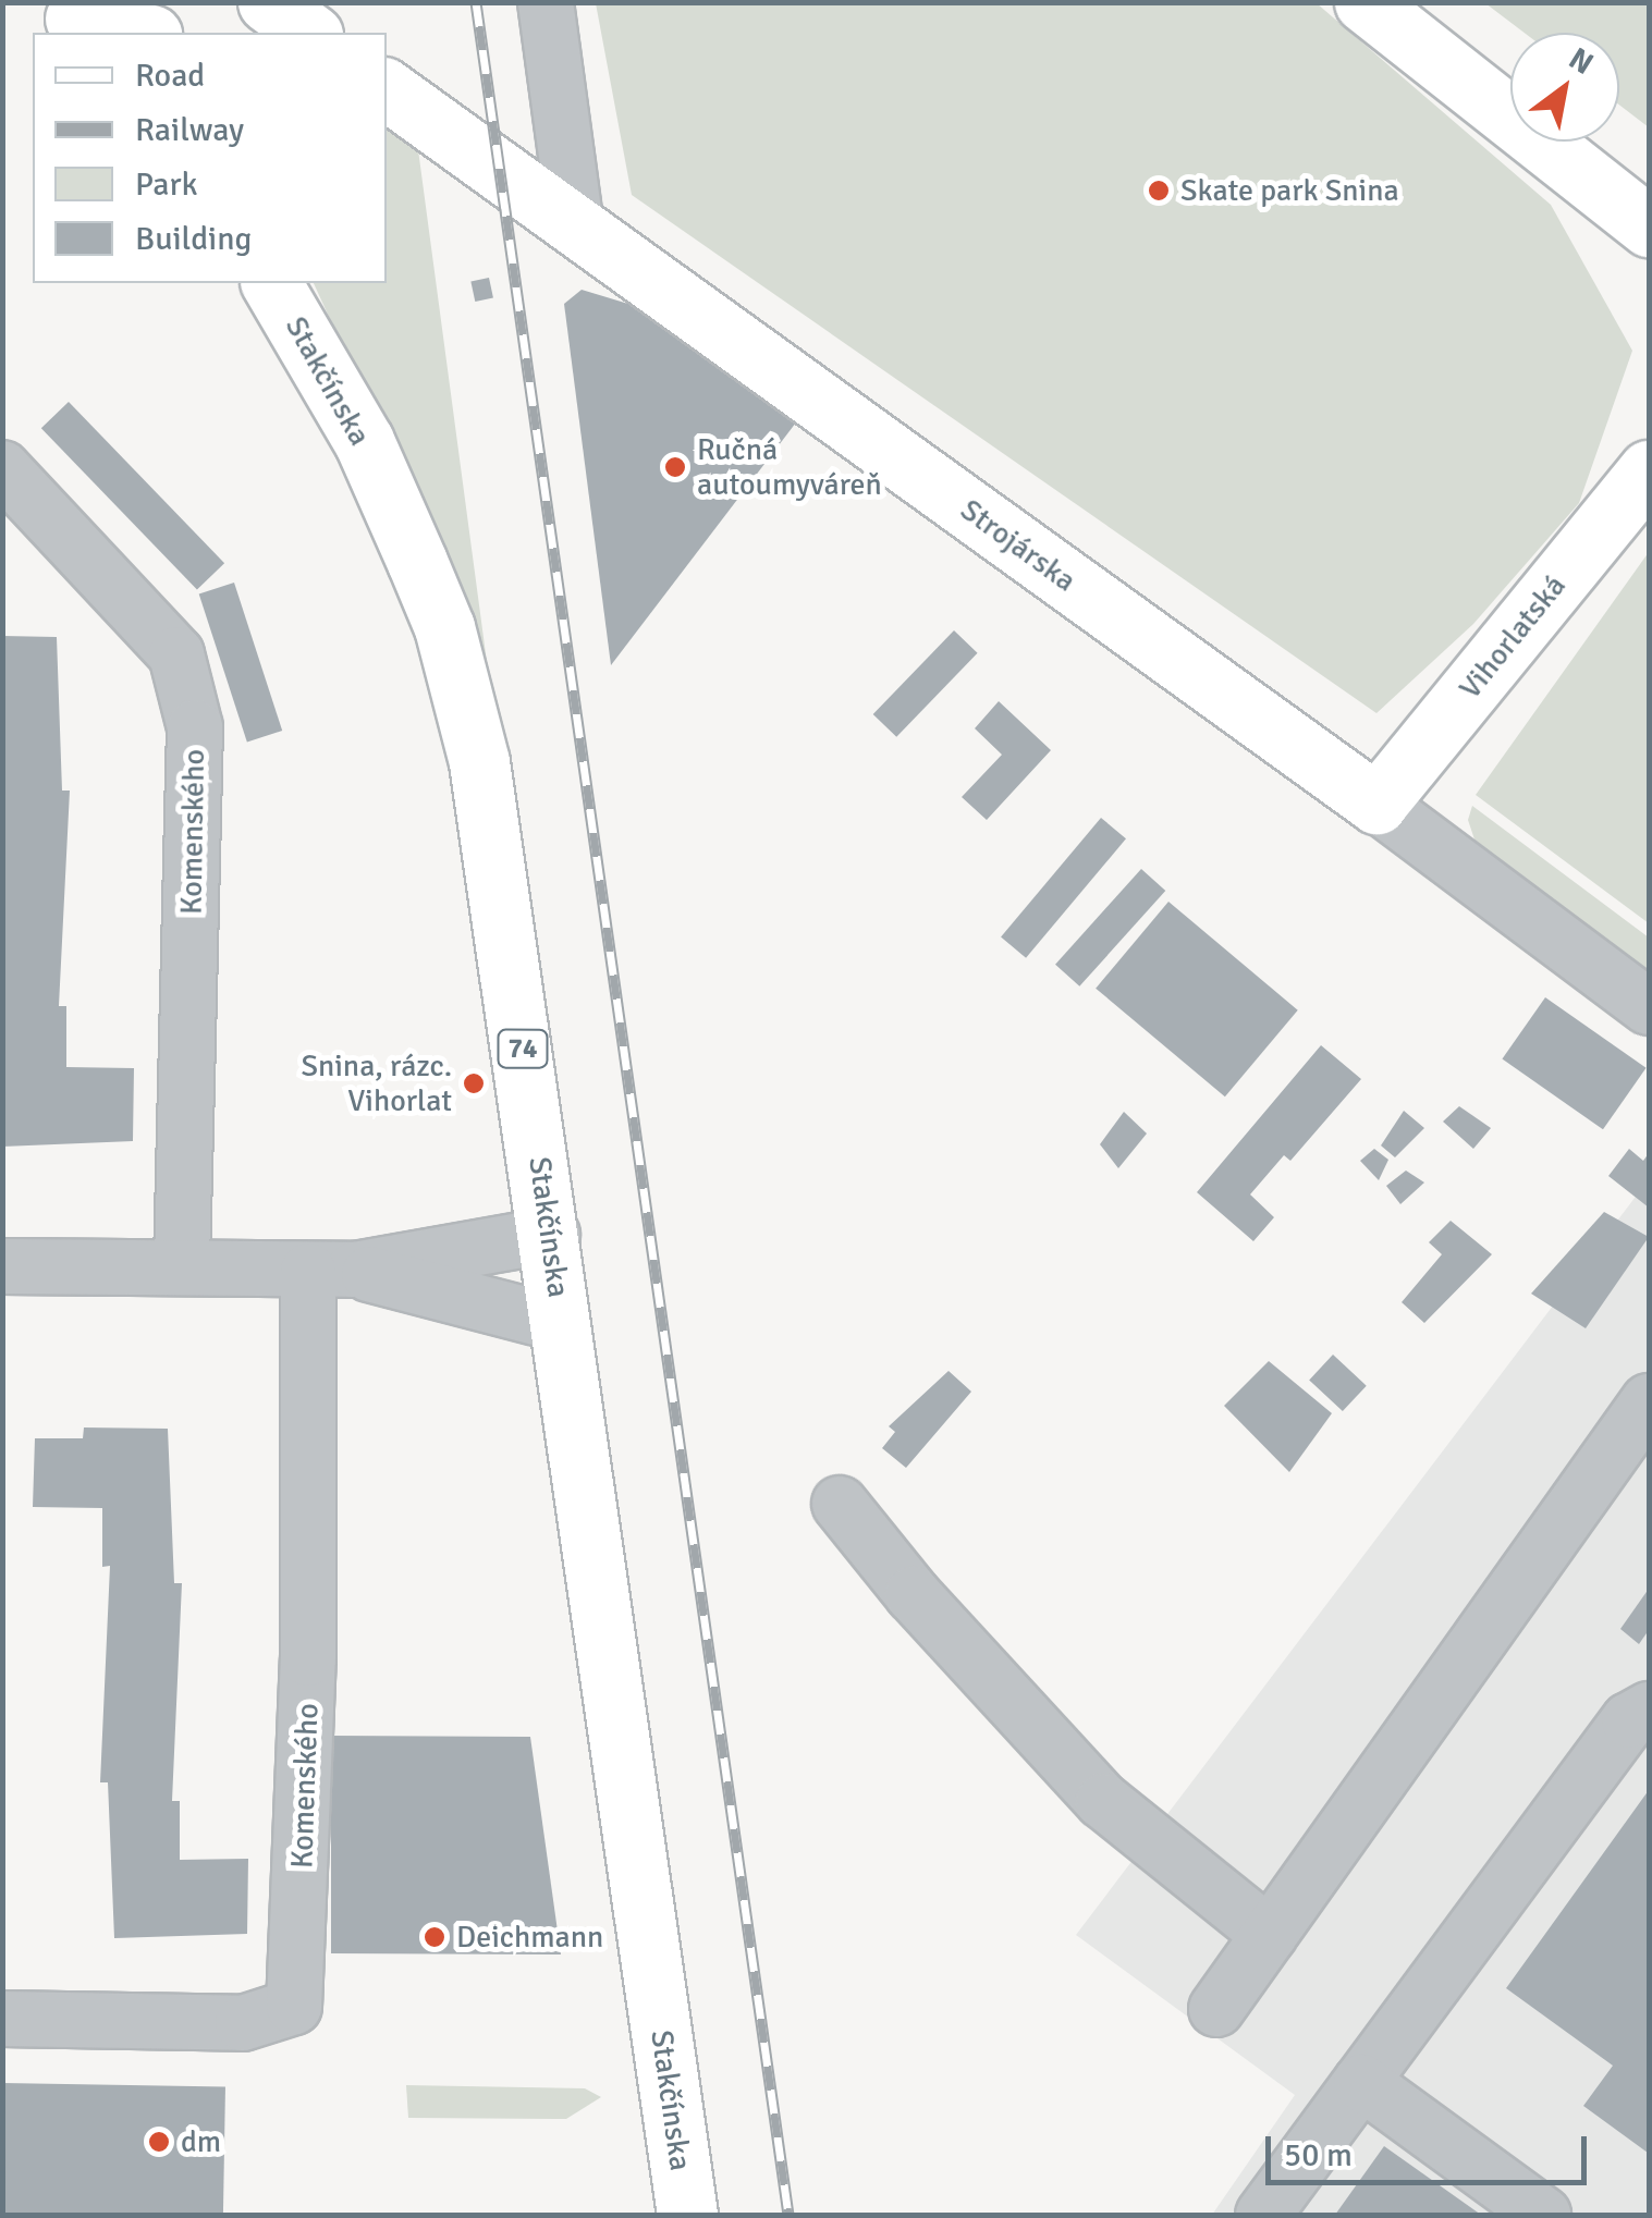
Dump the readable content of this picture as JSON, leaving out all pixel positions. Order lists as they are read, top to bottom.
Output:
{
  "streets": {
    "main road": [
      "Stakčínska",
      "Strojárska",
      "Vihorlatská",
      "74"
    ],
    "street": ["Komenského"]
  },
  "crossings": [
    ["Strojárska", "Vihorlatská"]
  ],
  "places": [
    "Skate park Snina",
    "Ručná autoumyváreň",
    "Snina, rázc. Vihorlat",
    "Deichmann",
    "dm"
  ],
  "legend": [
    "Road",
    "Railway",
    "Park",
    "Building"
  ],
  "scale_bar": "50 m",
  "north": "top right"
}
